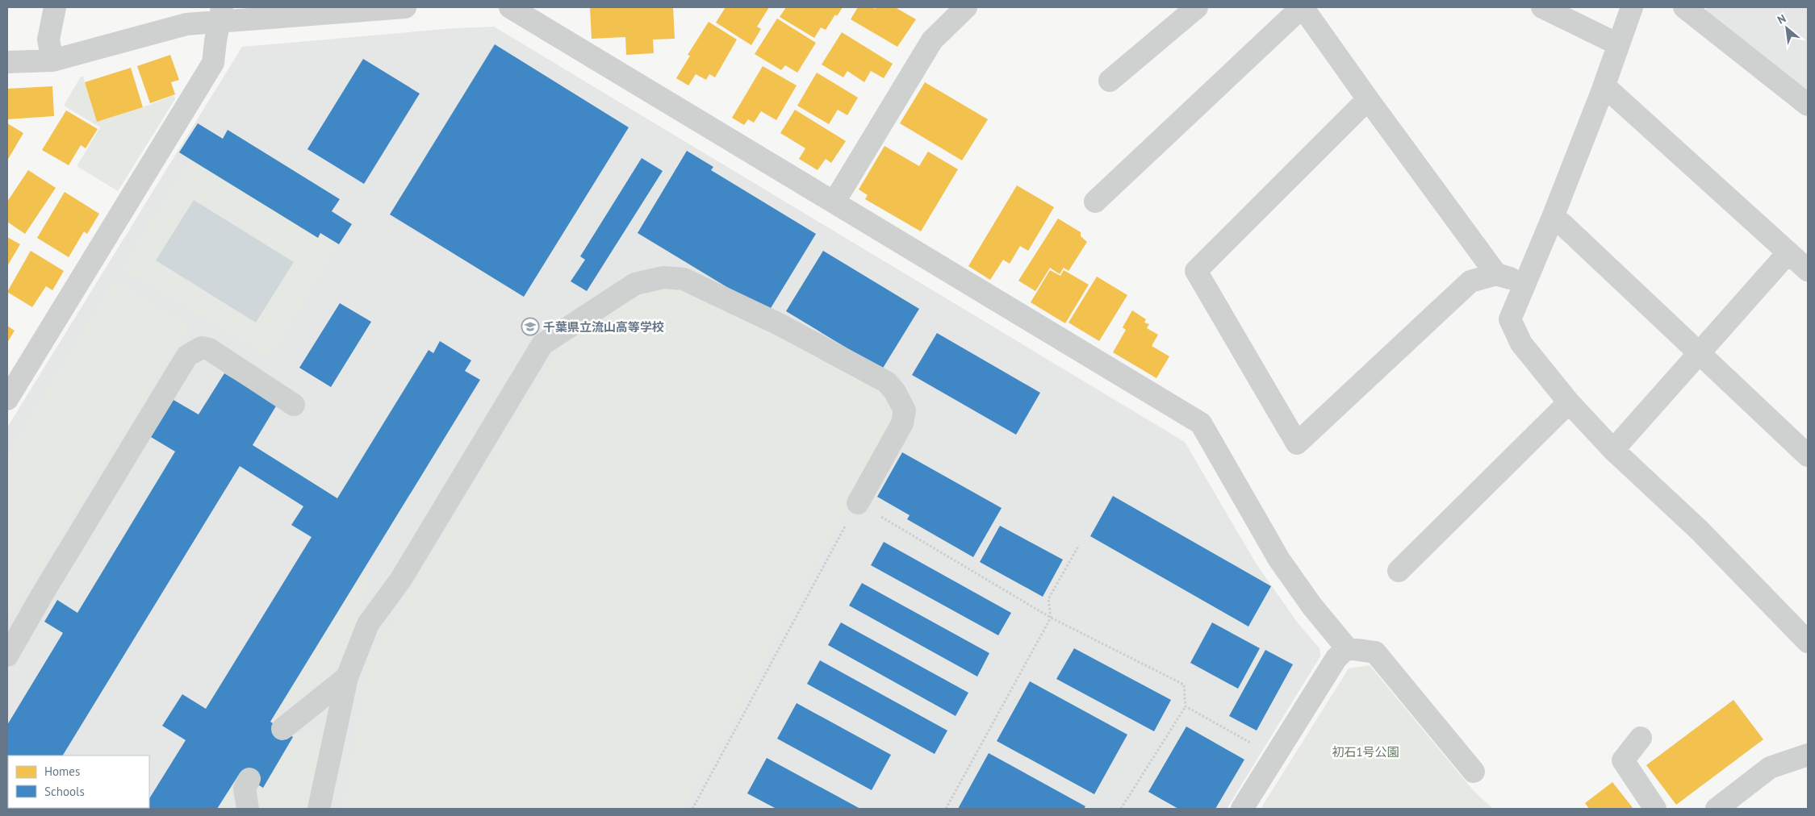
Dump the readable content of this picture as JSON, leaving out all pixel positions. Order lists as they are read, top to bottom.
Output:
{
  "parks": ["初石1号公園"],
  "places": {
    "school or university": ["千葉県立流山高等学校"]
  },
  "legend": ["Homes", "Schools"],
  "north": "top left"
}
